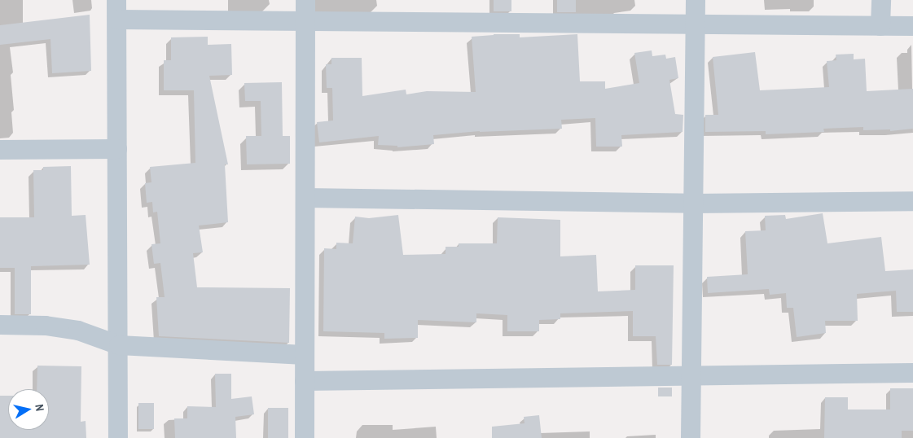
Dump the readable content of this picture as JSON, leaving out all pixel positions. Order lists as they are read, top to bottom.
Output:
{
  "north": "right"
}
